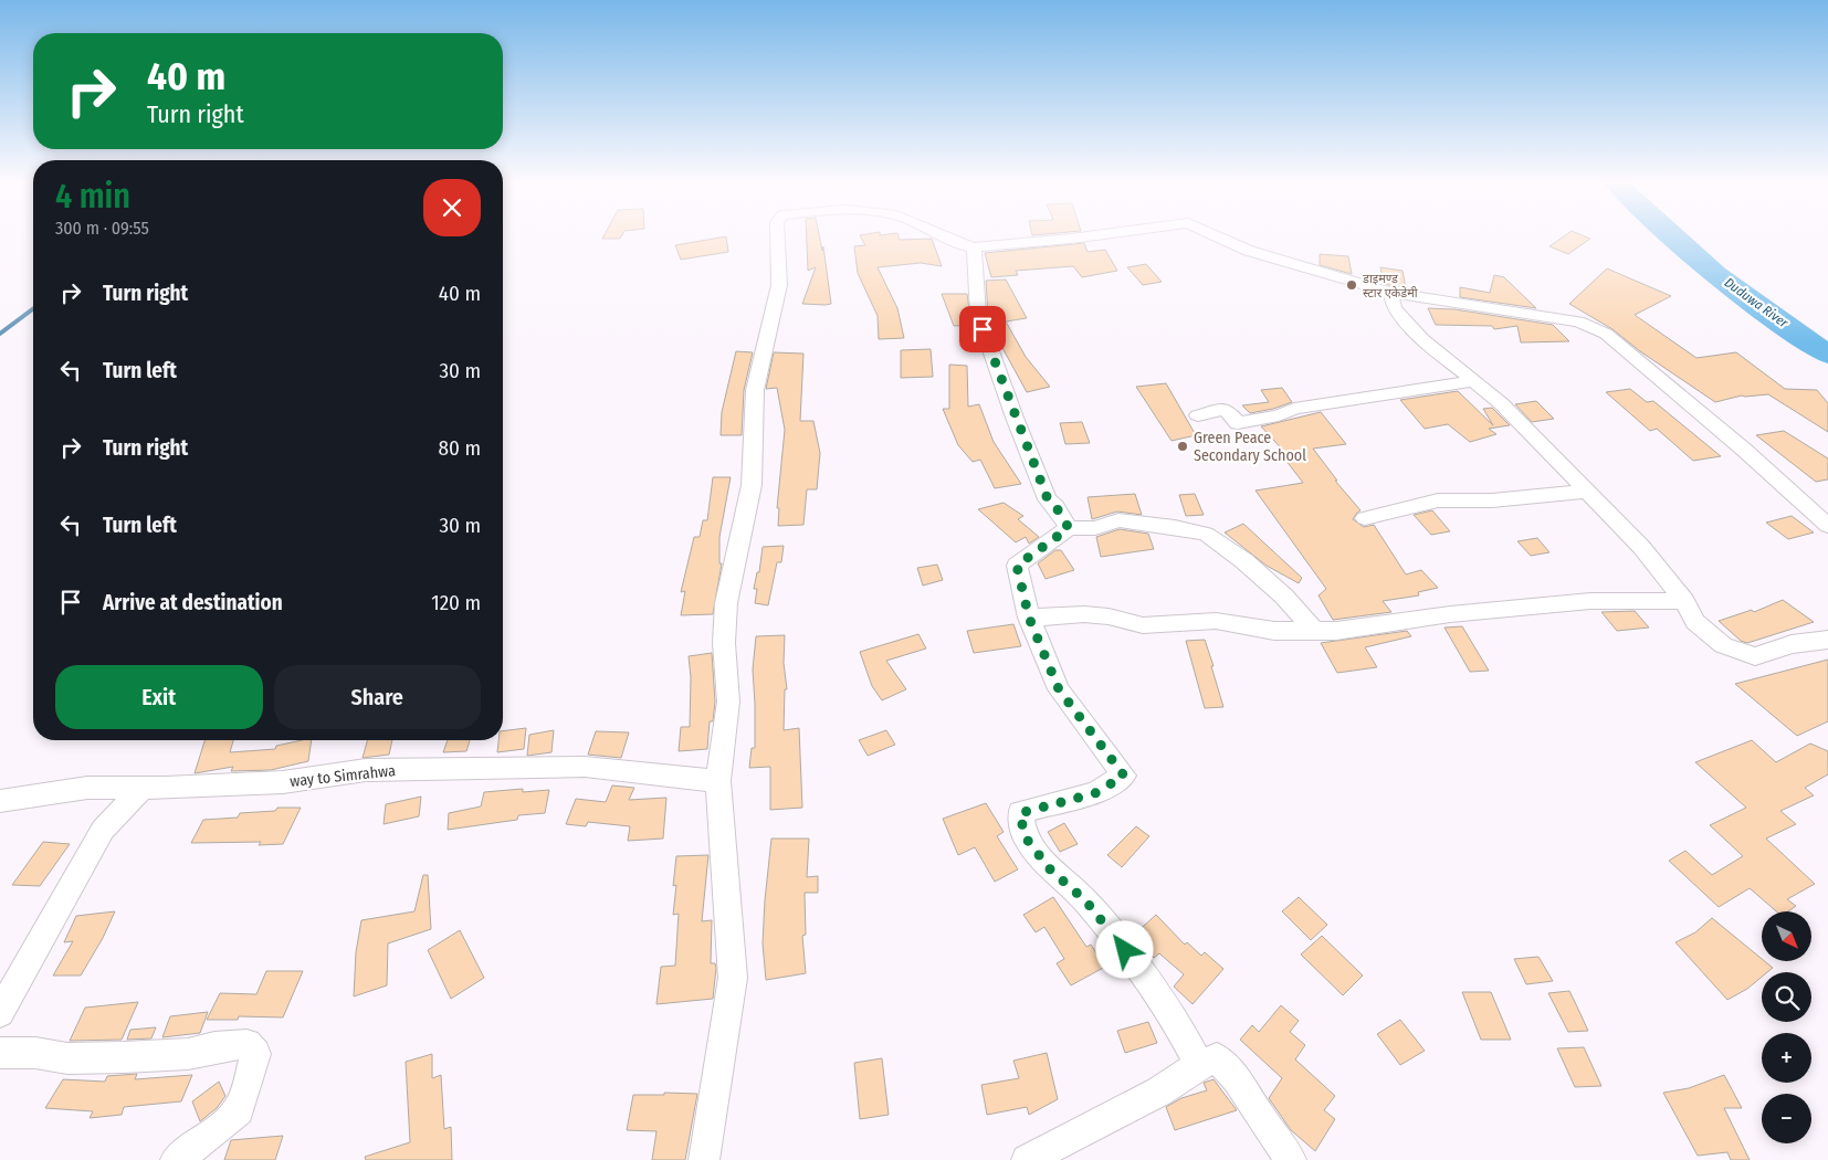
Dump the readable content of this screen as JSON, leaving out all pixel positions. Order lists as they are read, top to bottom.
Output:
{
  "streets": {
    "street": ["way to Simrahwa"]
  },
  "water": ["Duduwa River"],
  "places": ["डाइमण्ड स्टार एकेडेमी", "Green Peace Secondary School"],
  "north": "bottom right",
  "page": {
    "turn": ["40 m", "Turn right"],
    "heading": ["4 min", "300 m · 09:55"],
    "list": [
      {
        "name": "Turn right",
        "value": "40 m"
      },
      {
        "name": "Turn left",
        "value": "30 m"
      },
      {
        "name": "Turn right",
        "value": "80 m"
      },
      {
        "name": "Turn left",
        "value": "30 m"
      },
      {
        "name": "Arrive at destination",
        "value": "120 m"
      }
    ],
    "buttons": ["Exit", "Share"],
    "map_buttons": ["+", "−"]
  }
}
